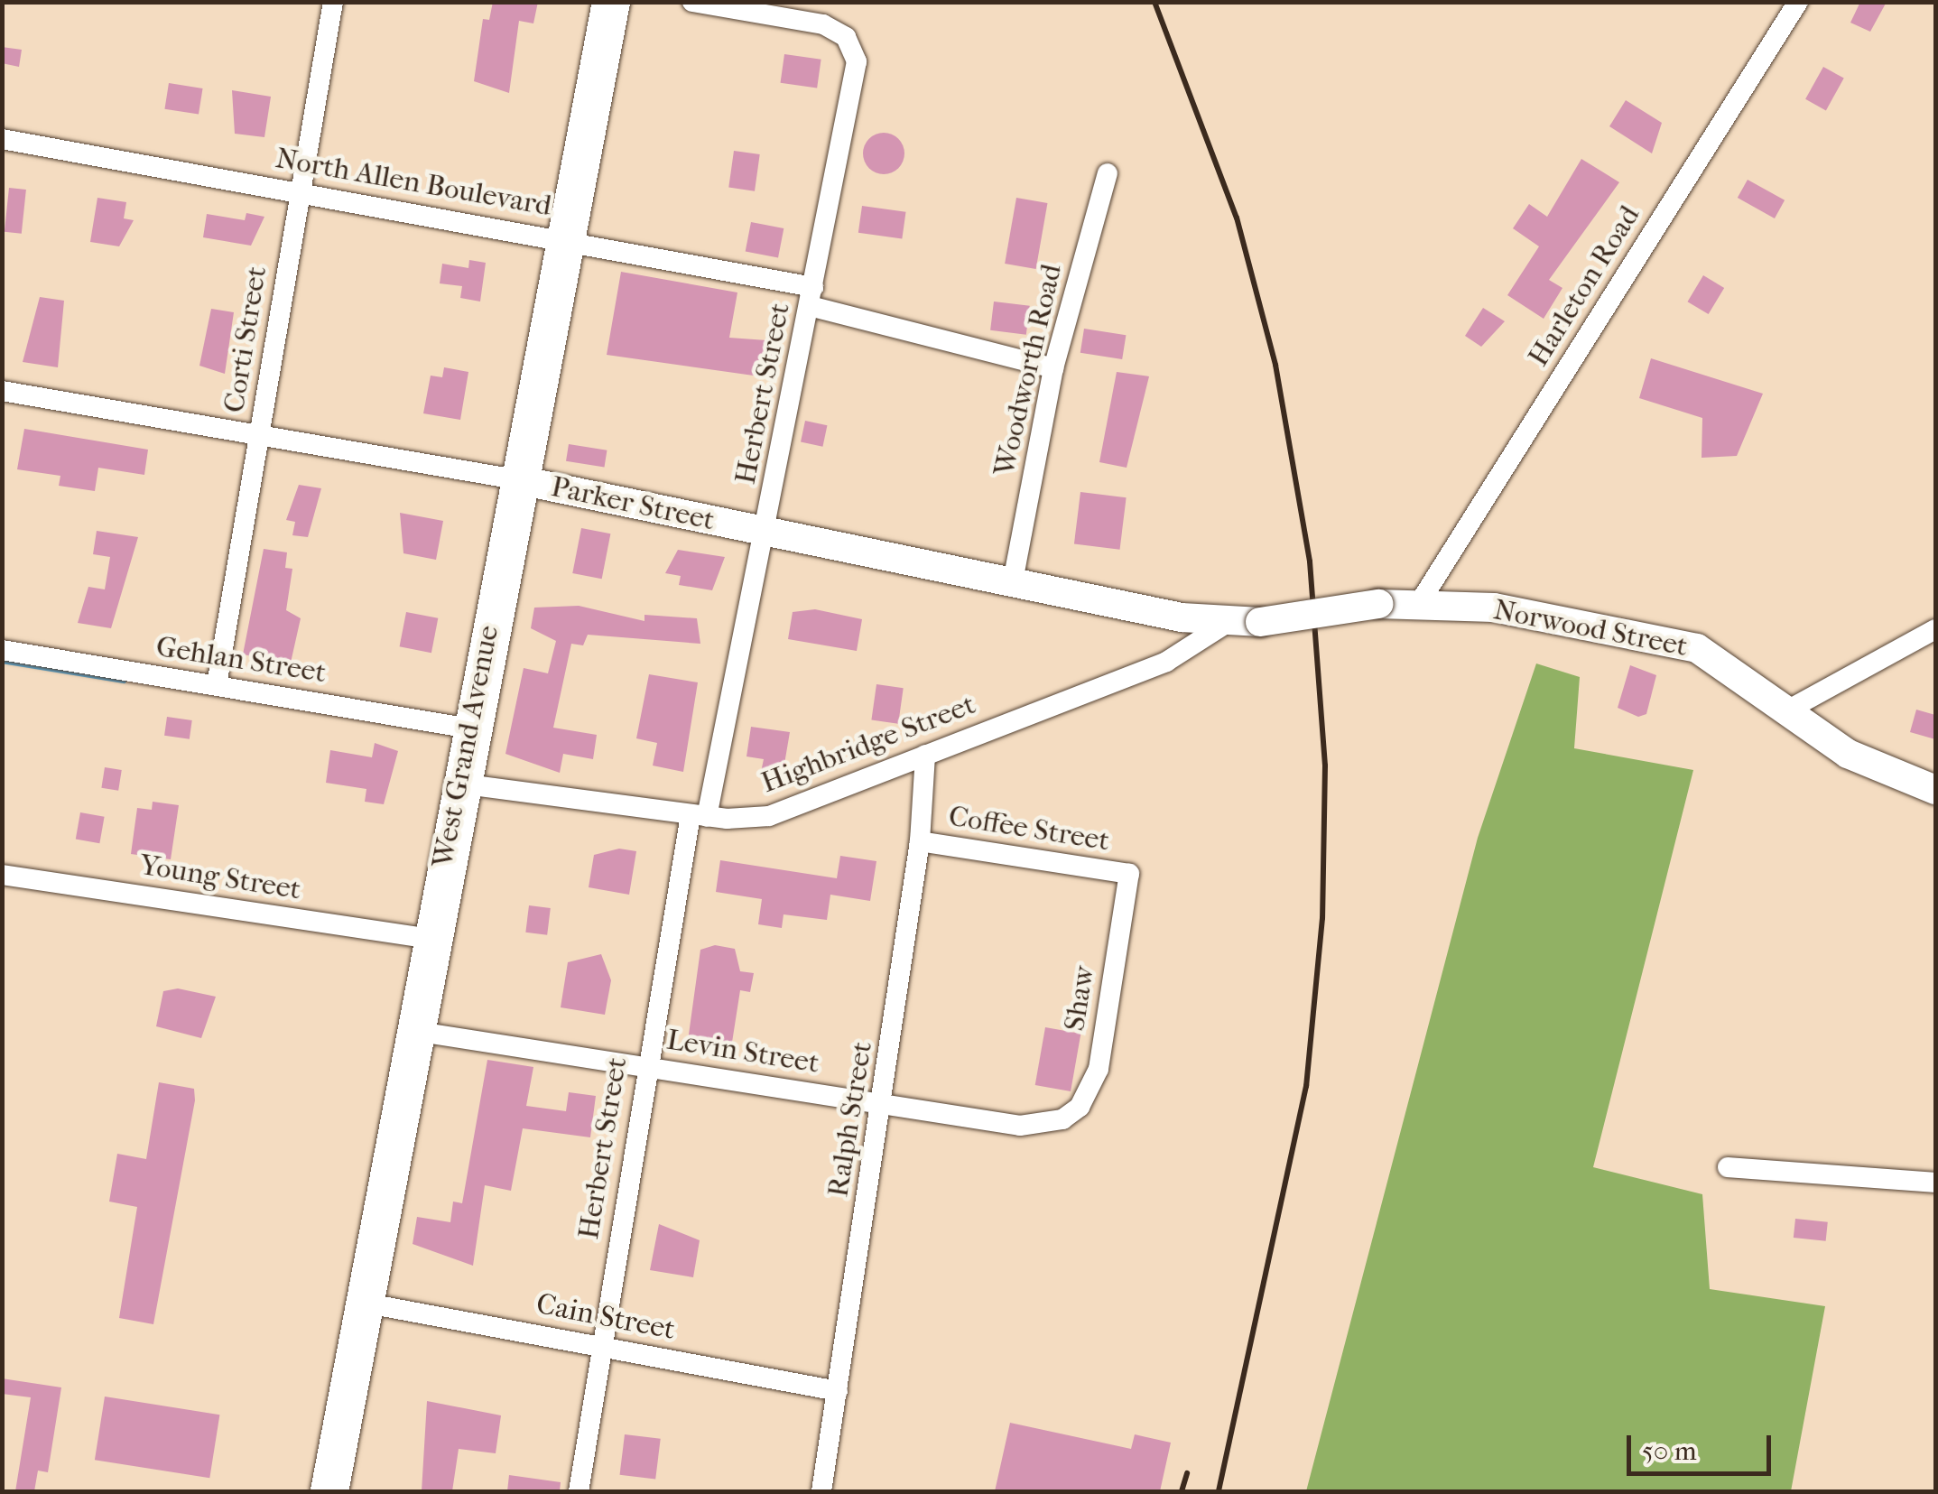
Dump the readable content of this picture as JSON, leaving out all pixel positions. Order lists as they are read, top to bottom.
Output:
{
  "streets": {
    "highway": ["West Grand Avenue"],
    "street": [
      "North Allen Boulevard",
      "Harleton Road",
      "Corti Street",
      "Woodworth Road",
      "Herbert Street",
      "Parker Street",
      "Norwood Street",
      "Gehlan Street",
      "Highbridge Street",
      "Coffee Street",
      "Young Street",
      "Shaw",
      "Levin Street",
      "Ralph Street",
      "Cain Street"
    ]
  },
  "crossings": [
    ["North Allen Boulevard", "Corti Street"],
    ["North Allen Boulevard", "Woodworth Road"],
    ["North Allen Boulevard", "Herbert Street"],
    ["North Allen Boulevard", "West Grand Avenue"],
    ["Harleton Road", "Norwood Street"],
    ["Corti Street", "Parker Street"],
    ["Corti Street", "Gehlan Street"],
    ["Woodworth Road", "Parker Street"],
    ["Herbert Street", "Parker Street"],
    ["Herbert Street", "Highbridge Street"],
    ["Herbert Street", "Levin Street"],
    ["Herbert Street", "Cain Street"],
    ["Parker Street", "Norwood Street"],
    ["Parker Street", "Highbridge Street"],
    ["Parker Street", "West Grand Avenue"],
    ["Gehlan Street", "West Grand Avenue"],
    ["Highbridge Street", "West Grand Avenue"],
    ["Highbridge Street", "Ralph Street"],
    ["West Grand Avenue", "Young Street"],
    ["West Grand Avenue", "Levin Street"],
    ["West Grand Avenue", "Cain Street"],
    ["Coffee Street", "Shaw"],
    ["Coffee Street", "Ralph Street"],
    ["Shaw", "Levin Street"],
    ["Levin Street", "Ralph Street"],
    ["Ralph Street", "Cain Street"]
  ],
  "scale_bar": "50 m"
}
